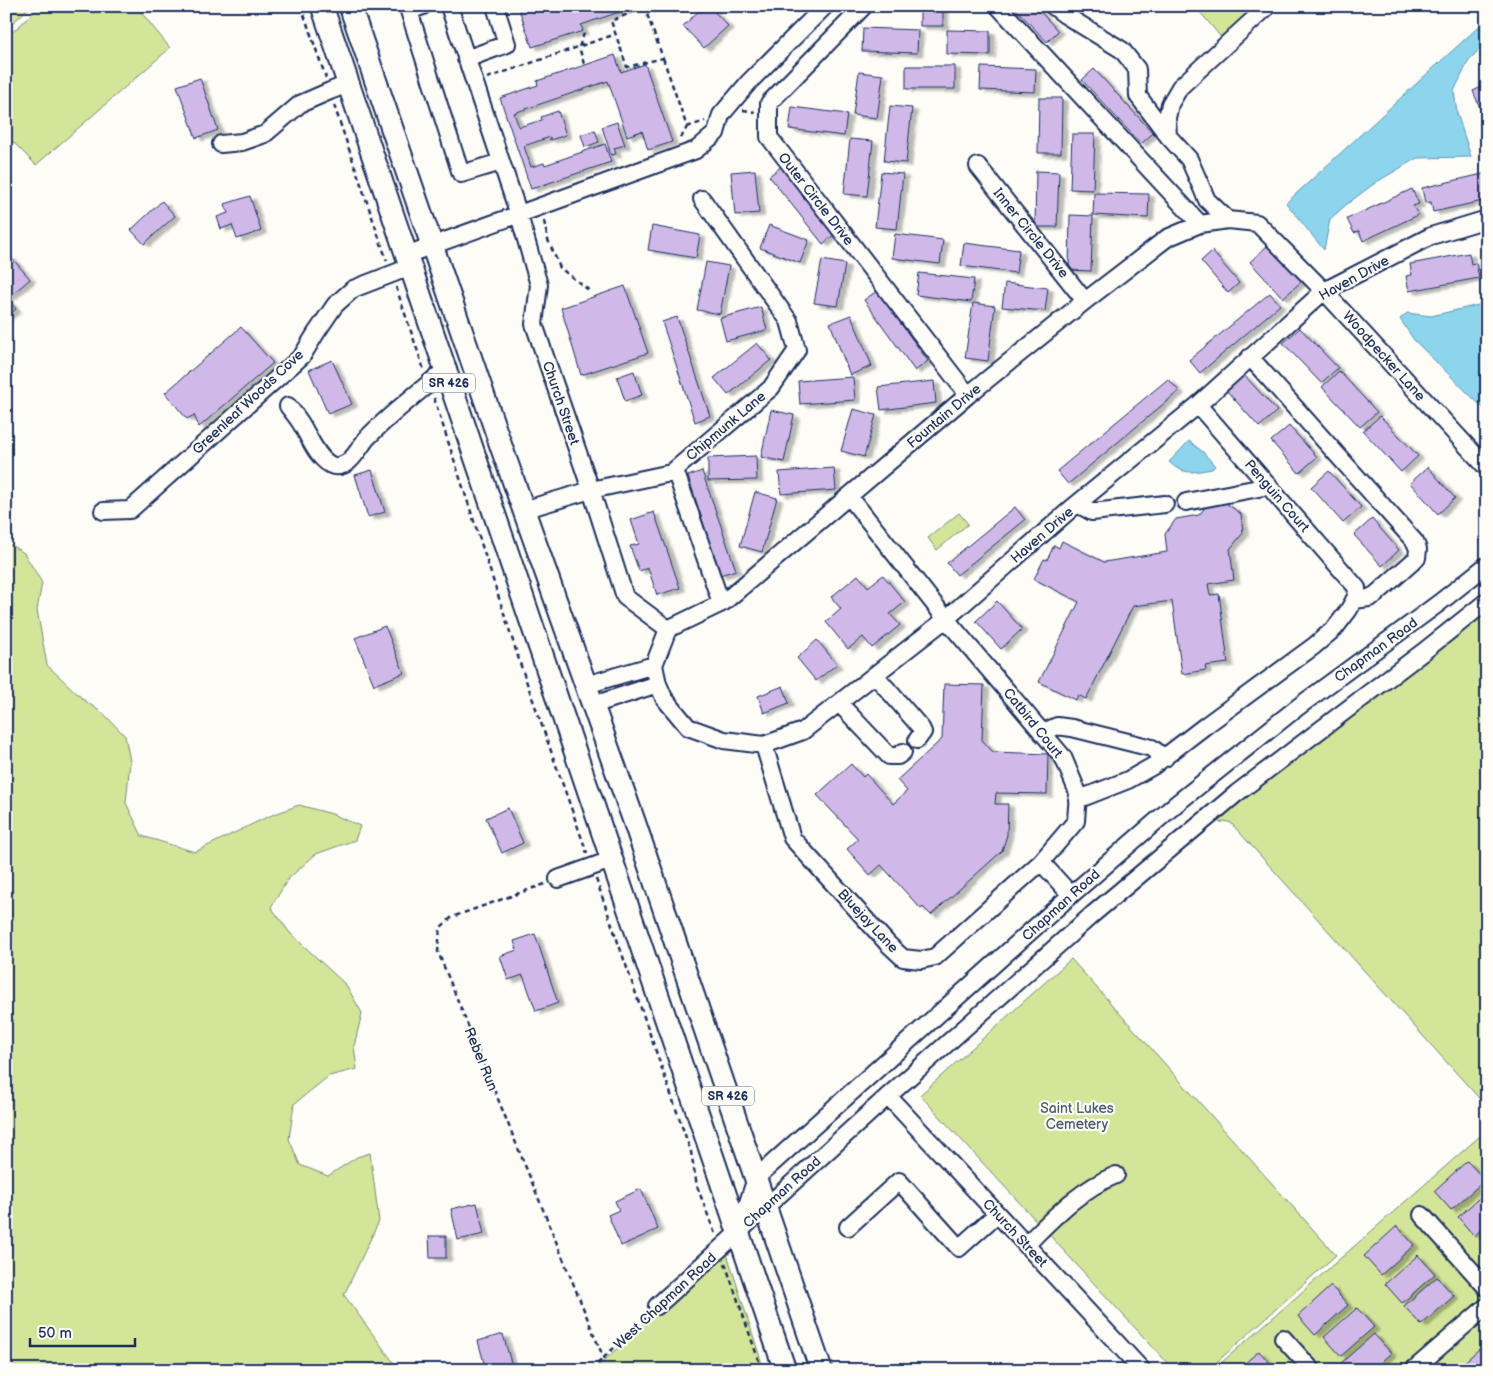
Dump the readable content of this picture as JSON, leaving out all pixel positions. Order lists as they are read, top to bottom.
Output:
{
  "streets": {
    "main road": ["SR 426"],
    "street": [
      "Outer Circle Drive",
      "Inner Circle Drive",
      "Haven Drive",
      "Woodpecker Lane",
      "Greenleaf Woods Cove",
      "Church Street",
      "Fountain Drive",
      "Chipmunk Lane",
      "Penguin Court",
      "Chapman Road",
      "Catbird Court",
      "Bluejay Lane",
      "West Chapman Road"
    ],
    "path": ["Rebel Run"]
  },
  "crossings": [
    ["Outer Circle Drive", "Fountain Drive"],
    ["Inner Circle Drive", "Fountain Drive"],
    ["Haven Drive", "Woodpecker Lane"],
    ["Haven Drive", "Penguin Court"],
    ["Haven Drive", "Catbird Court"],
    ["Haven Drive", "Bluejay Lane"],
    ["Woodpecker Lane", "Fountain Drive"],
    ["SR 426", "Greenleaf Woods Cove"],
    ["SR 426", "Chipmunk Lane"],
    ["SR 426", "Chapman Road"],
    ["SR 426", "West Chapman Road"],
    ["Church Street", "Fountain Drive"],
    ["Church Street", "Chipmunk Lane"],
    ["Church Street", "Chapman Road"],
    ["Fountain Drive", "Catbird Court"],
    ["Chapman Road", "West Chapman Road"],
    ["Catbird Court", "Bluejay Lane"],
    ["Rebel Run", "West Chapman Road"]
  ],
  "parks": ["Saint Lukes Cemetery"],
  "scale_bar": "50 m"
}
